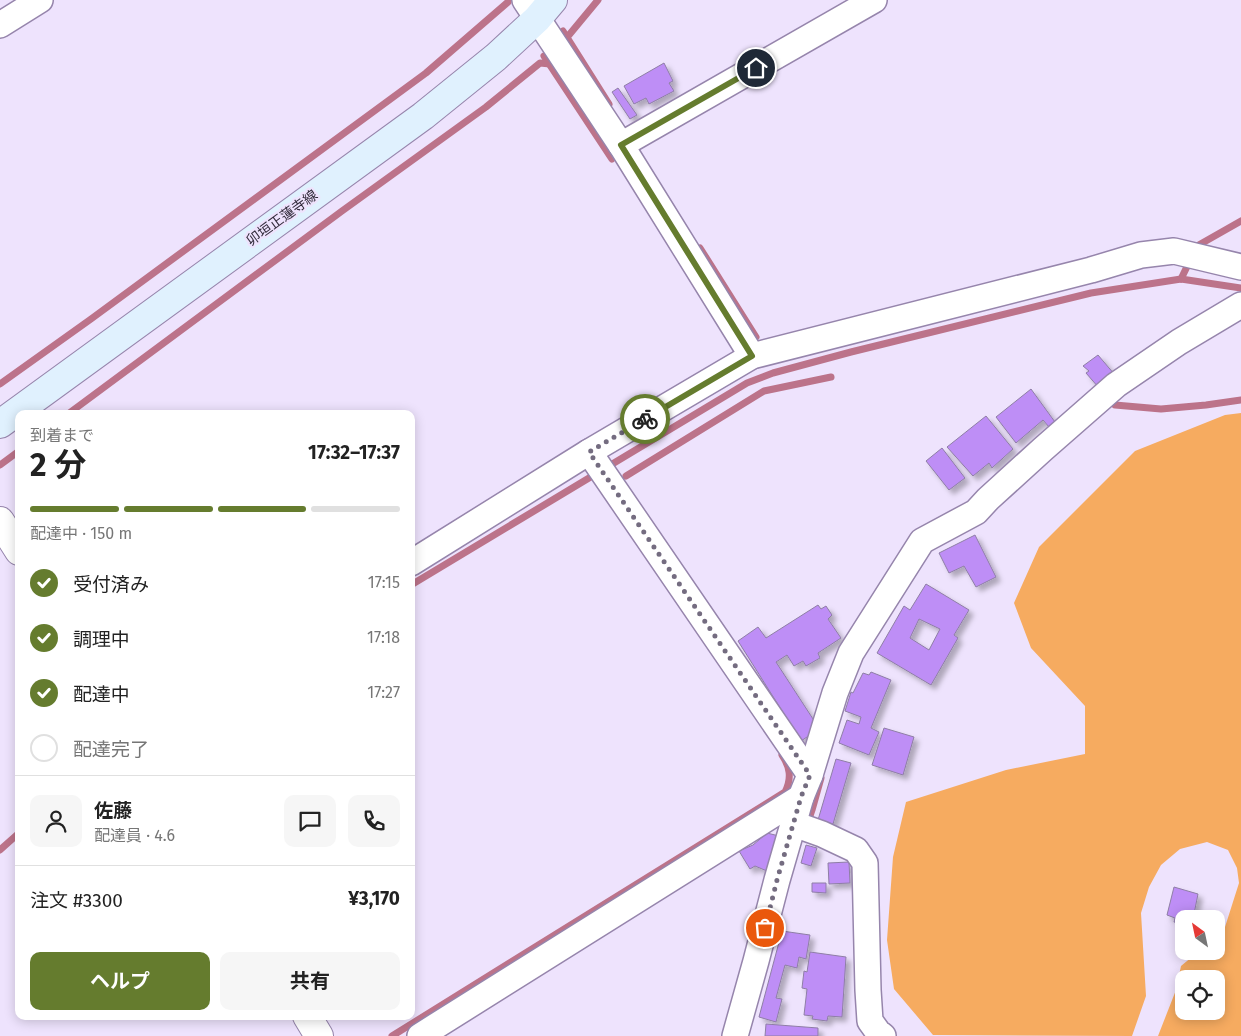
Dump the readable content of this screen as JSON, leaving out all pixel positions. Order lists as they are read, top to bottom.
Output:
{
  "streets": {
    "main road": ["卯垣正蓮寺線"]
  },
  "north": "top left",
  "page": {
    "heading": ["2 分", "到着まで", "17:32–17:37"],
    "panel": [
      "佐藤",
      "配達員 · 4.6",
      "注文 #3300",
      "¥3,170"
    ],
    "bar": "配達中 · 150 m",
    "list": [
      ["受付済み", "17:15"],
      ["調理中", "17:18"],
      ["配達中", "17:27"],
      "配達完了"
    ],
    "buttons": ["ヘルプ", "共有"]
  }
}
